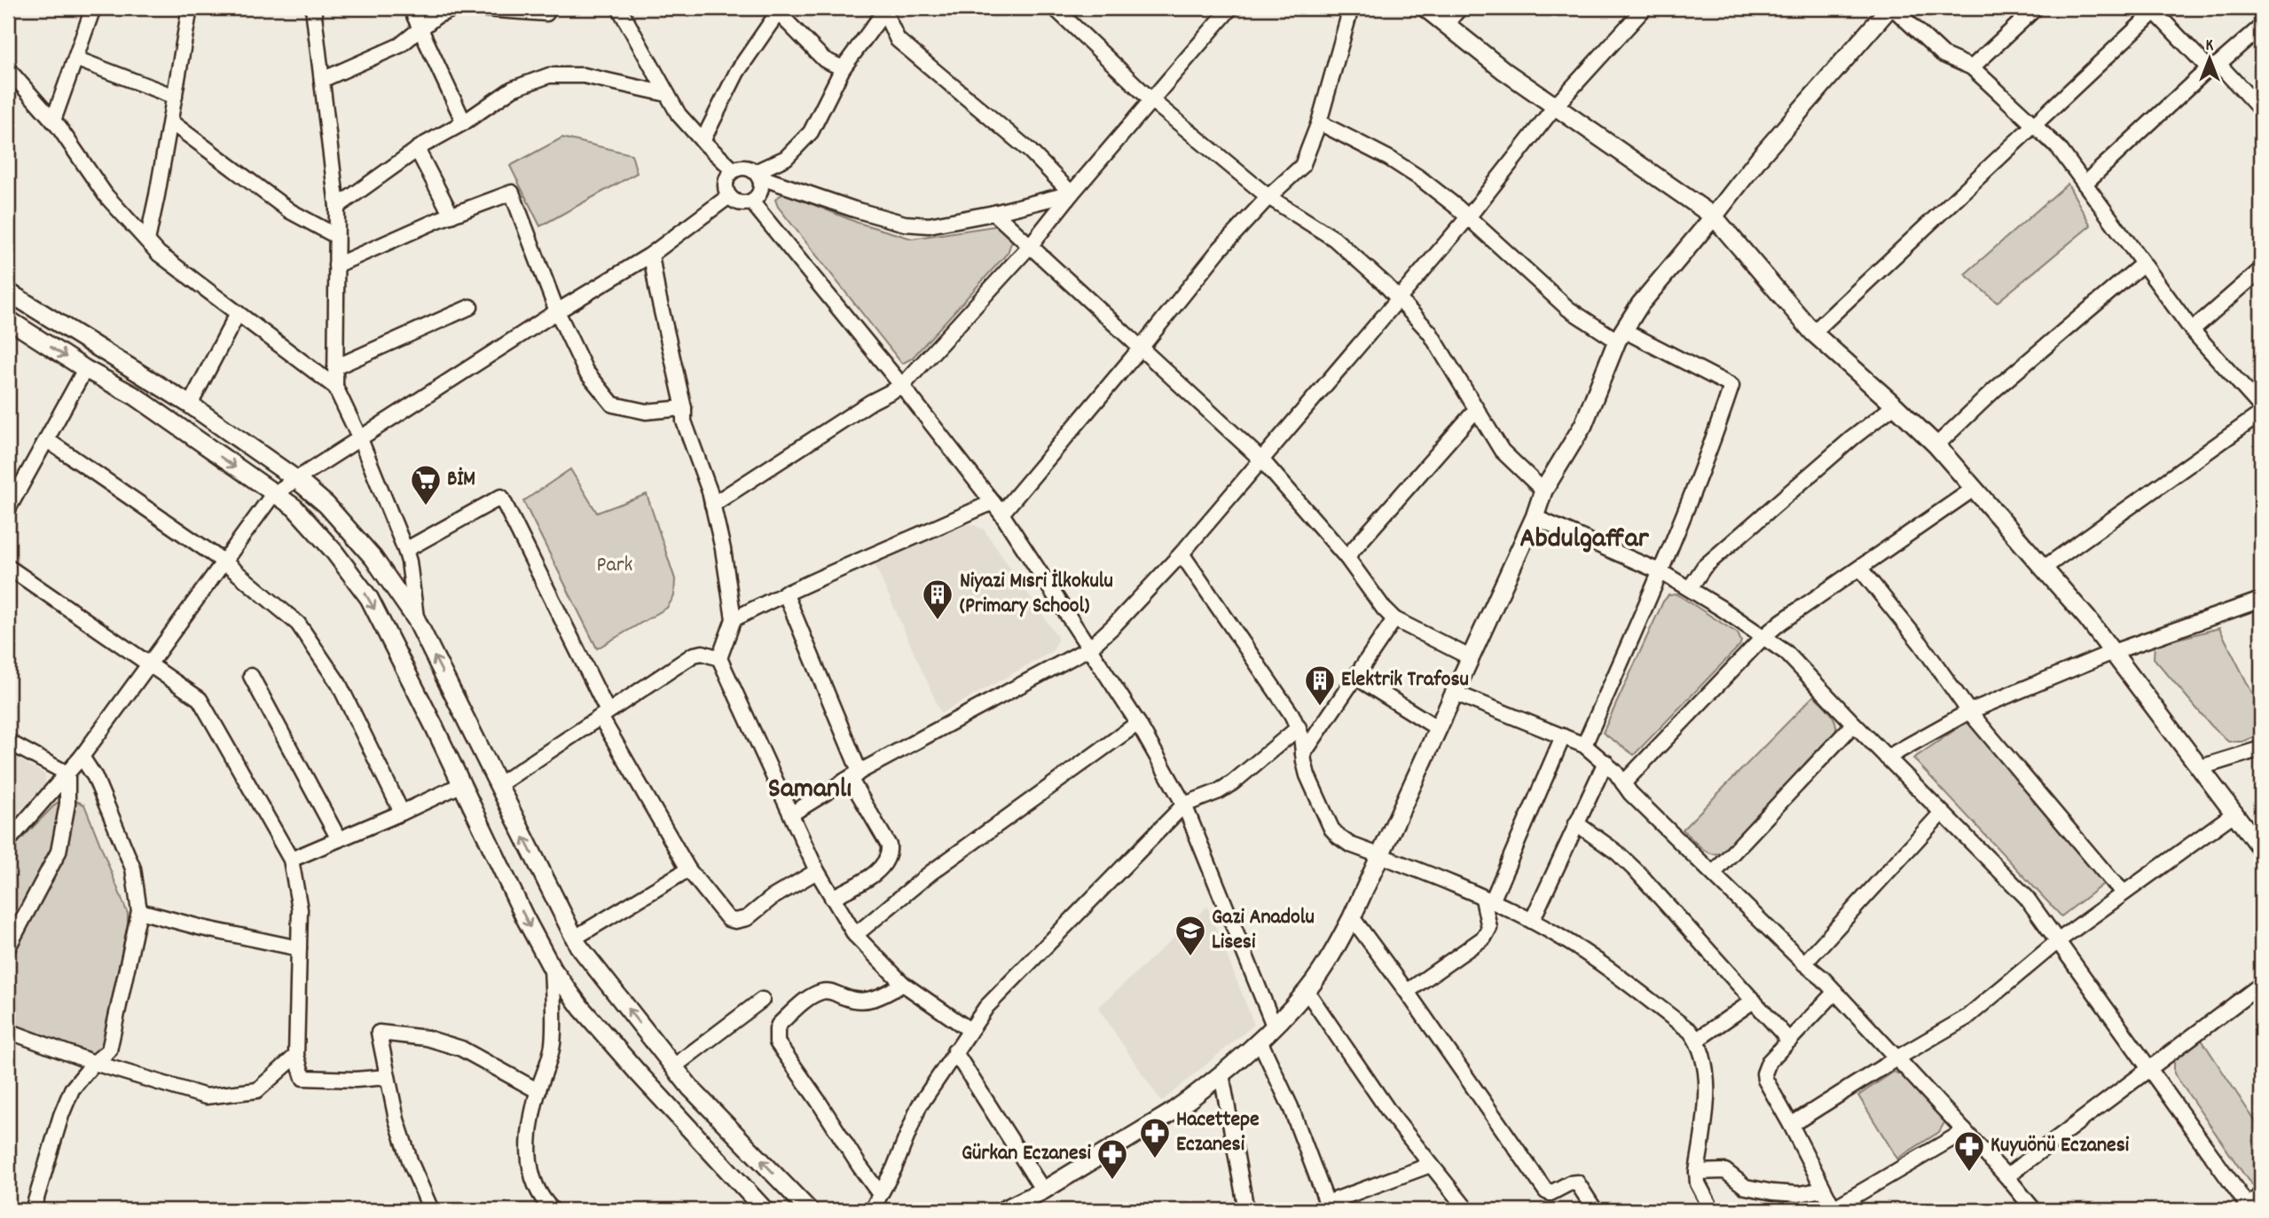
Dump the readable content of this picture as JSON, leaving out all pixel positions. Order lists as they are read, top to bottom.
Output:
{
  "districts": ["Abdulgaffar", "Samanlı"],
  "parks": ["Park"],
  "places": {
    "supermarket": ["BİM"],
    "building": ["Niyazi Mısri İlkokulu (Primary School)", "Elektrik Trafosu"],
    "school or university": ["Gazi Anadolu Lisesi"],
    "pharmacy": ["Hacettepe Eczanesi", "Kuyuönü Eczanesi", "Gürkan Eczanesi"]
  },
  "north": "top"
}
